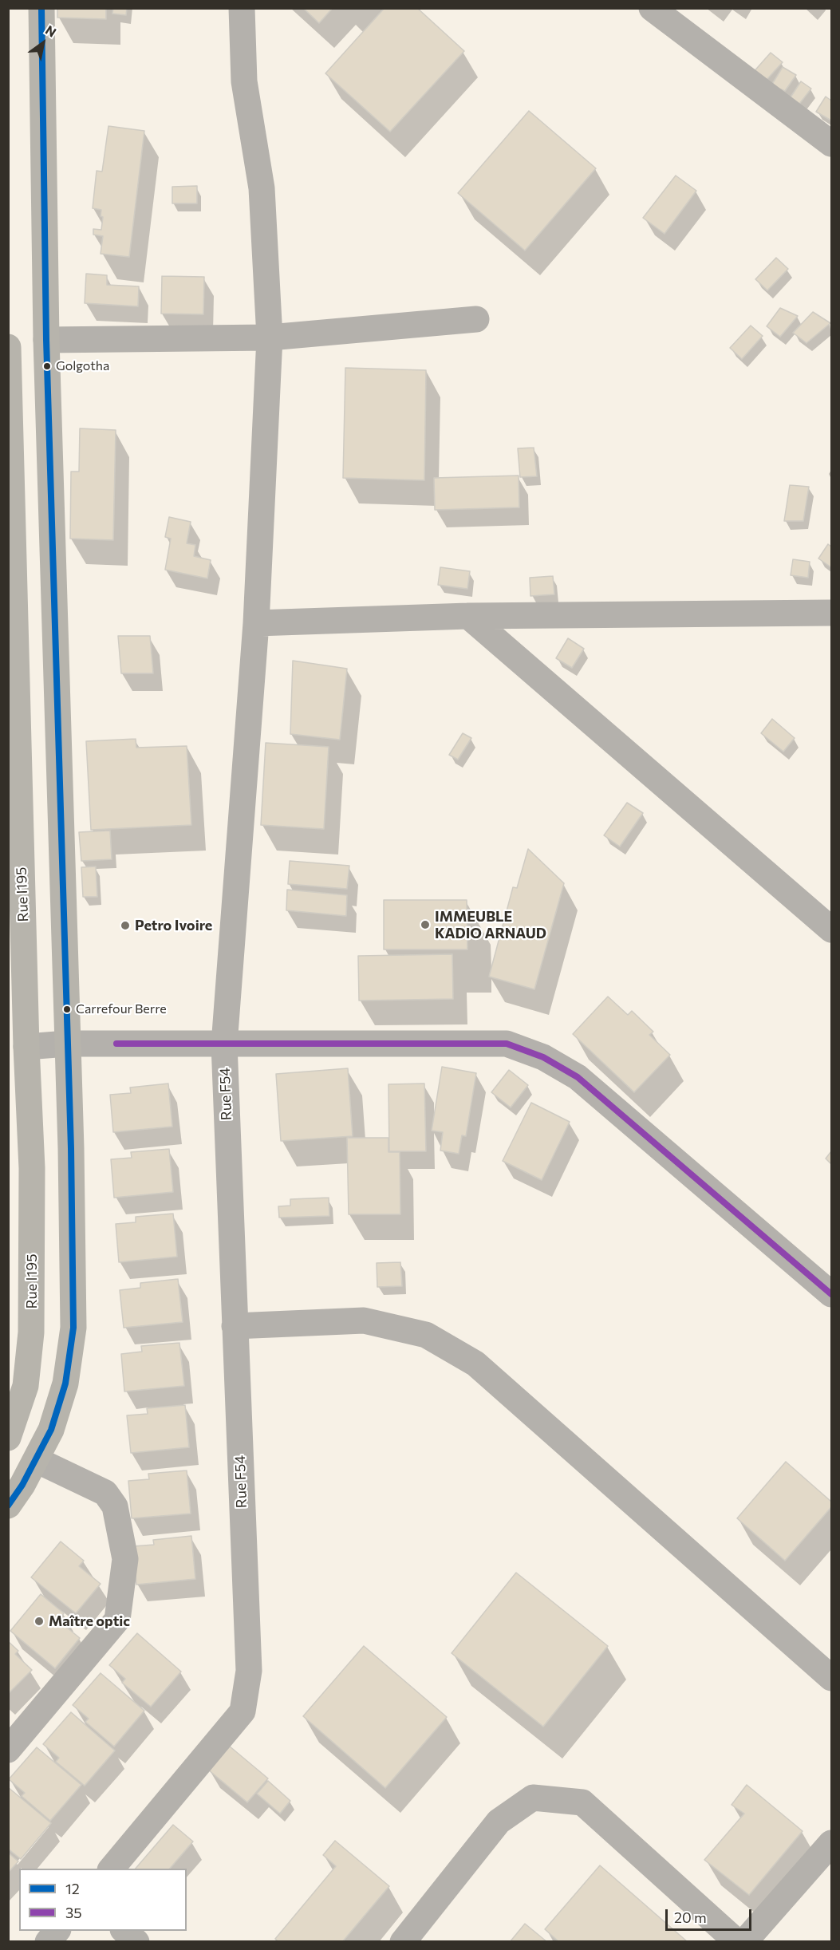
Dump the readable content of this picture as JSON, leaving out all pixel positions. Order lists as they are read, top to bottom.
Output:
{
  "streets": {
    "main road": ["Rue I195"],
    "street": ["Rue F54"]
  },
  "places": [
    "Golgotha",
    "IMMEUBLE KADIO ARNAUD",
    "Petro Ivoire",
    "Carrefour Berre",
    "Maître optic"
  ],
  "lines": ["transit line 12", "transit line 35"],
  "legend": ["12", "35"],
  "scale_bar": "20 m",
  "north": "top right"
}
